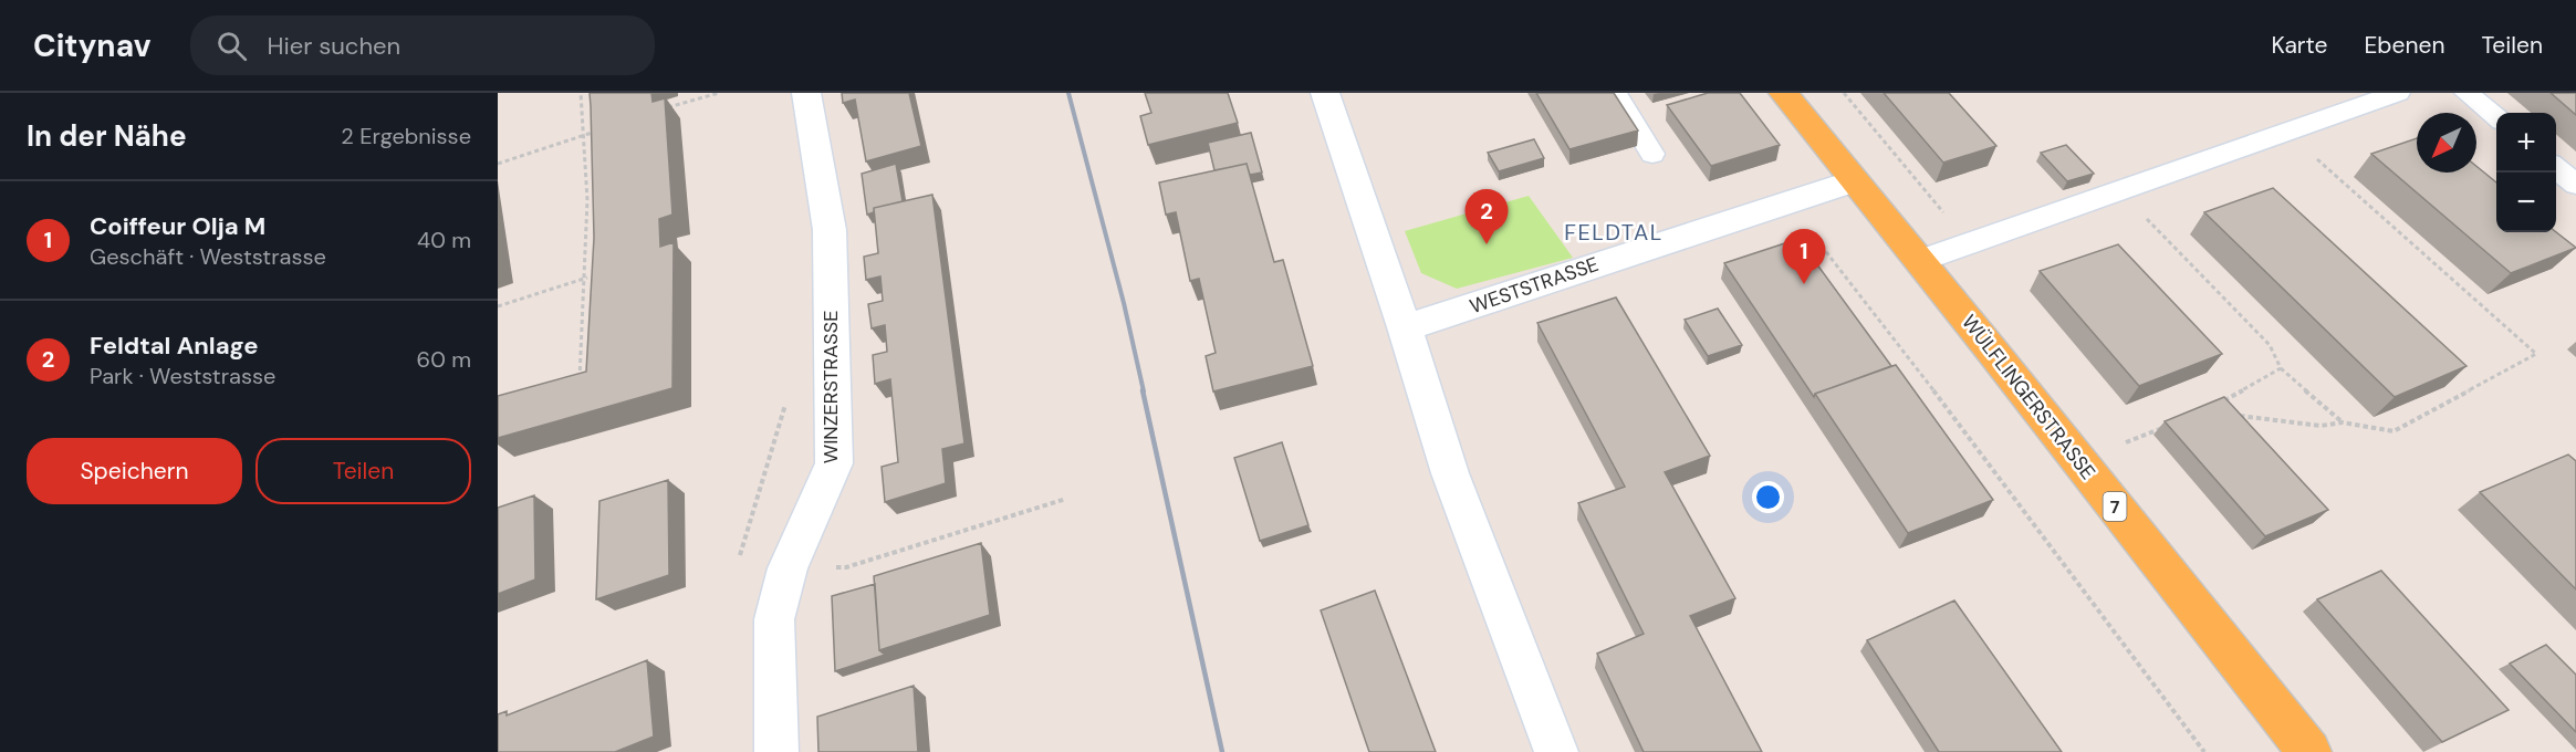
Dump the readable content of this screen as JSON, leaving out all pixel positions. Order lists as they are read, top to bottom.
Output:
{
  "streets": {
    "main road": ["WÜLFLINGERSTRASSE", "7"],
    "street": ["WESTSTRASSE", "WINZERSTRASSE"]
  },
  "crossings": [
    ["WESTSTRASSE", "WÜLFLINGERSTRASSE"]
  ],
  "districts": ["FELDTAL"],
  "north": "bottom left",
  "page": {
    "header": "Citynav",
    "search": "Hier suchen",
    "nav": ["Karte", "Ebenen", "Teilen"],
    "heading": ["In der Nähe", "2 Ergebnisse"],
    "map_buttons": ["+", "−"],
    "list": [
      {
        "mark": "1",
        "name": "Coiffeur Olja M",
        "note": "Geschäft · Weststrasse",
        "value": "40 m"
      },
      {
        "mark": "2",
        "name": "Feldtal Anlage",
        "note": "Park · Weststrasse",
        "value": "60 m"
      }
    ],
    "pins": ["2", "1"],
    "buttons": ["Speichern", "Teilen"]
  }
}
